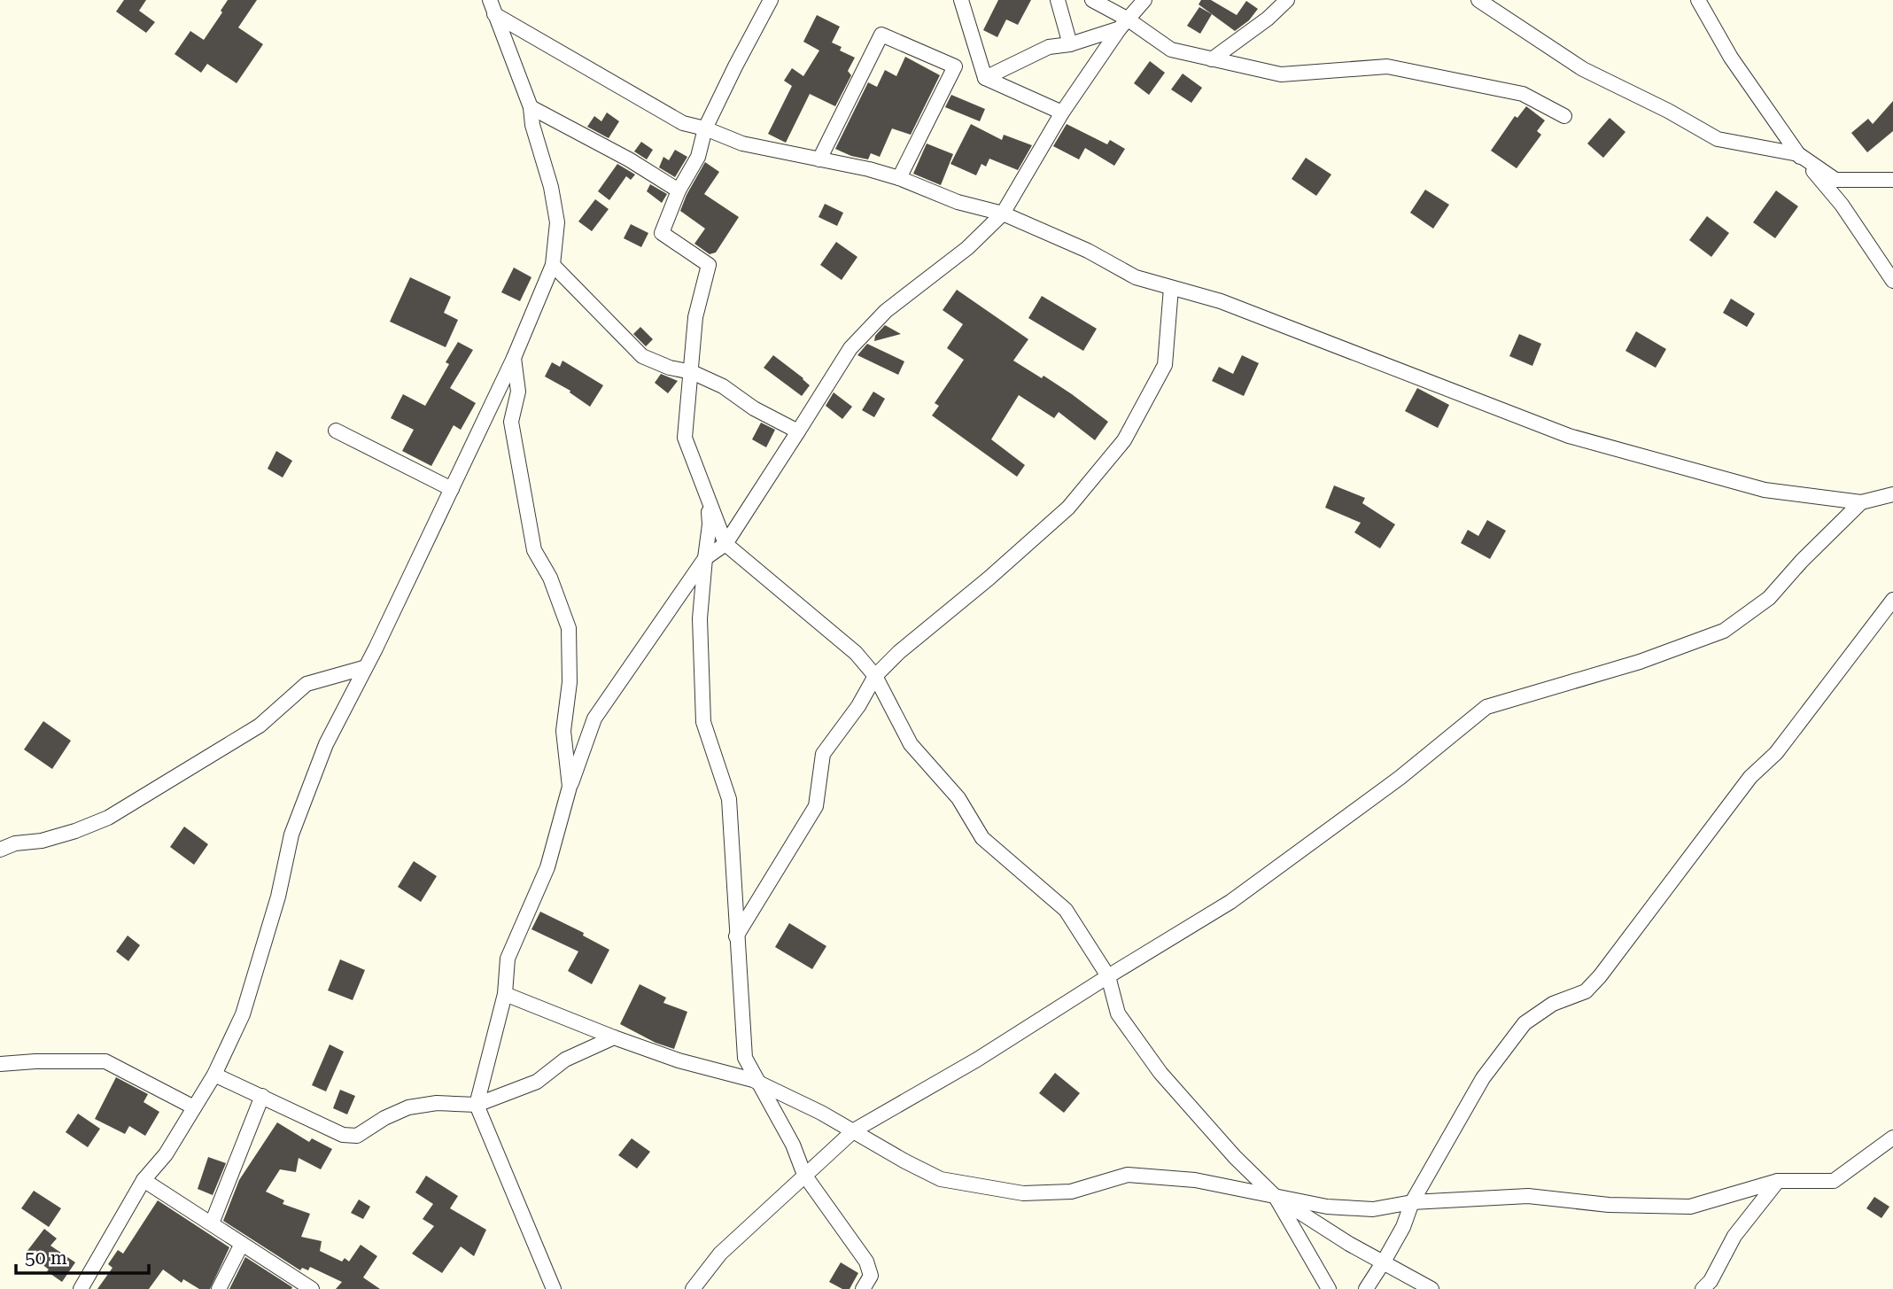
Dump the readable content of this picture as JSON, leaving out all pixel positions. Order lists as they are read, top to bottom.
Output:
{
  "scale_bar": "50 m"
}
